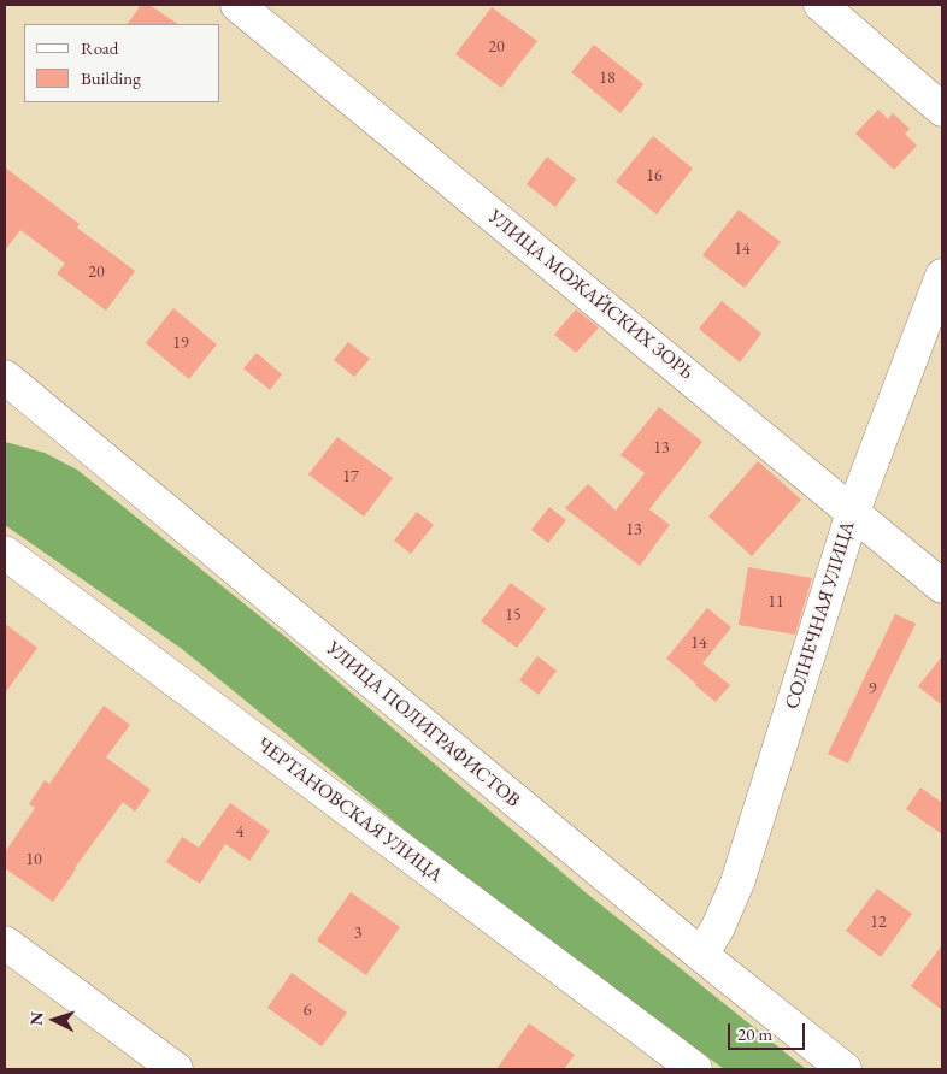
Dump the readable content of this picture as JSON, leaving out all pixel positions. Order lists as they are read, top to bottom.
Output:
{
  "streets": {
    "street": [
      "УЛИЦА МОЖАЙСКИХ ЗОРЬ",
      "СОЛНЕЧНАЯ УЛИЦА",
      "УЛИЦА ПОЛИГРАФИСТОВ",
      "ЧЕРТАНОВСКАЯ УЛИЦА"
    ]
  },
  "crossings": [
    ["УЛИЦА МОЖАЙСКИХ ЗОРЬ", "СОЛНЕЧНАЯ УЛИЦА"],
    ["СОЛНЕЧНАЯ УЛИЦА", "УЛИЦА ПОЛИГРАФИСТОВ"]
  ],
  "house_numbers": [
    "20",
    "18",
    "16",
    "14",
    "20",
    "19",
    "13",
    "17",
    "13",
    "11",
    "15",
    "14",
    "9",
    "4",
    "10",
    "12",
    "3",
    "6"
  ],
  "legend": ["Road", "Building"],
  "scale_bar": "20 m",
  "north": "left"
}
